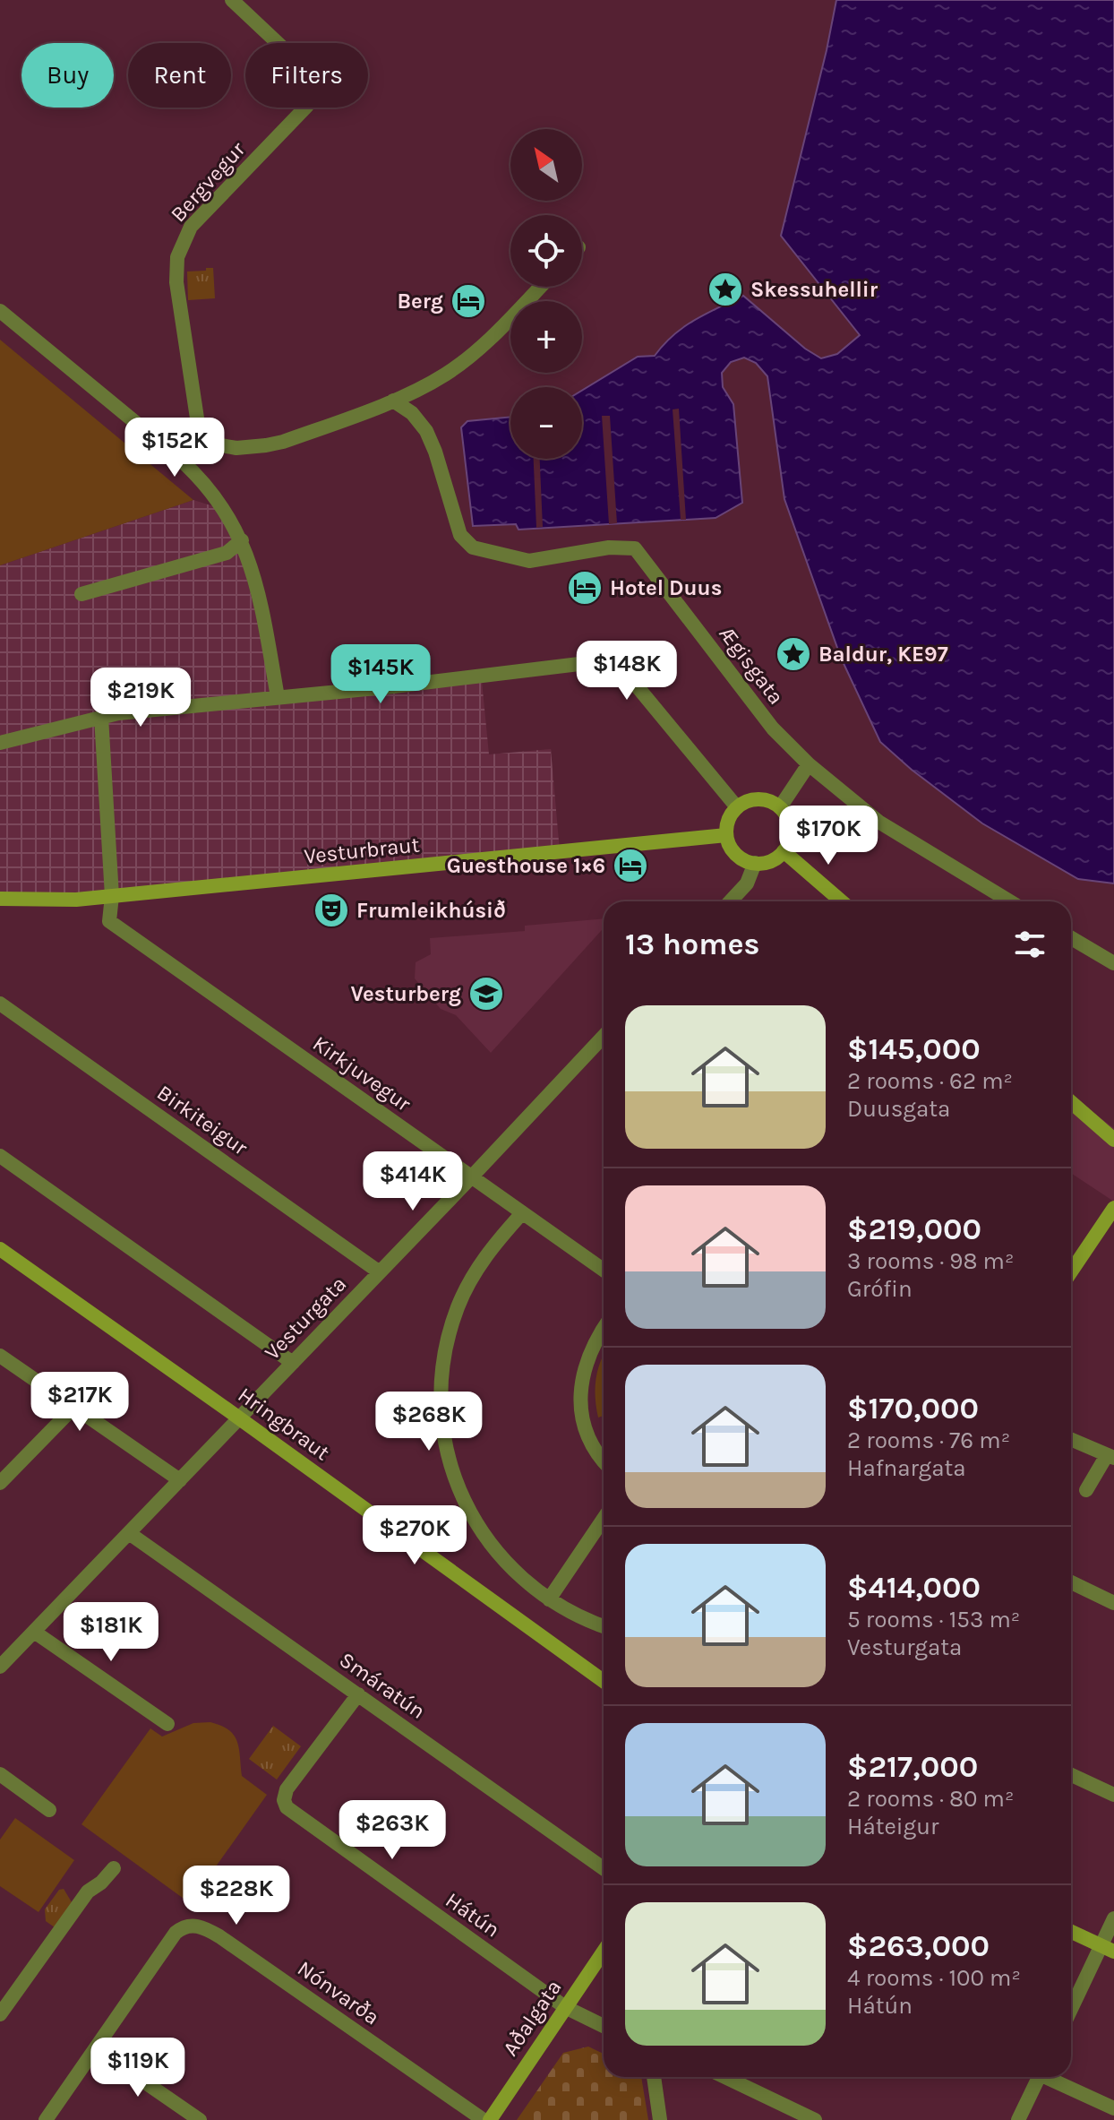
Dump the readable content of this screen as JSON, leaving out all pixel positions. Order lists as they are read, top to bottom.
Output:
{
  "streets": {
    "street": [
      "Bergvegur",
      "Ægisgata",
      "Vesturbraut",
      "Kirkjuvegur",
      "Birkiteigur",
      "Vesturgata",
      "Hringbraut",
      "Smáratún",
      "Hátún",
      "Nónvarða",
      "Aðalgata"
    ]
  },
  "crossings": [
    ["Vesturbraut", "Kirkjuvegur"],
    ["Kirkjuvegur", "Vesturgata"],
    ["Birkiteigur", "Vesturgata"],
    ["Vesturgata", "Hringbraut"],
    ["Vesturgata", "Smáratún"],
    ["Smáratún", "Hátún"],
    ["Hátún", "Aðalgata"]
  ],
  "places": {
    "place": ["Skessuhellir", "Baldur, KE97"],
    "hotel": ["Berg", "Hotel Duus", "Guesthouse 1×6"],
    "theatre": ["Frumleikhúsið"],
    "school or university": ["Vesturberg"]
  },
  "north": "top left",
  "page": {
    "chip": ["Buy", "Rent", "Filters"],
    "map_buttons": ["+", "−"],
    "price": [
      "$152K",
      "$148K",
      "$145K",
      "$219K",
      "$170K",
      "$414K",
      "$217K",
      "$268K",
      "$270K",
      "$181K",
      "$263K",
      "$228K",
      "$119K"
    ],
    "heading": "13 homes",
    "list": [
      {
        "name": "$145,000",
        "note": "2 rooms · 62 m² · Duusgata"
      },
      {
        "name": "$219,000",
        "note": "3 rooms · 98 m² · Grófin"
      },
      {
        "name": "$170,000",
        "note": "2 rooms · 76 m² · Hafnargata"
      },
      {
        "name": "$414,000",
        "note": "5 rooms · 153 m² · Vesturgata"
      },
      {
        "name": "$217,000",
        "note": "2 rooms · 80 m² · Háteigur"
      },
      {
        "name": "$263,000",
        "note": "4 rooms · 100 m² · Hátún"
      }
    ]
  }
}
